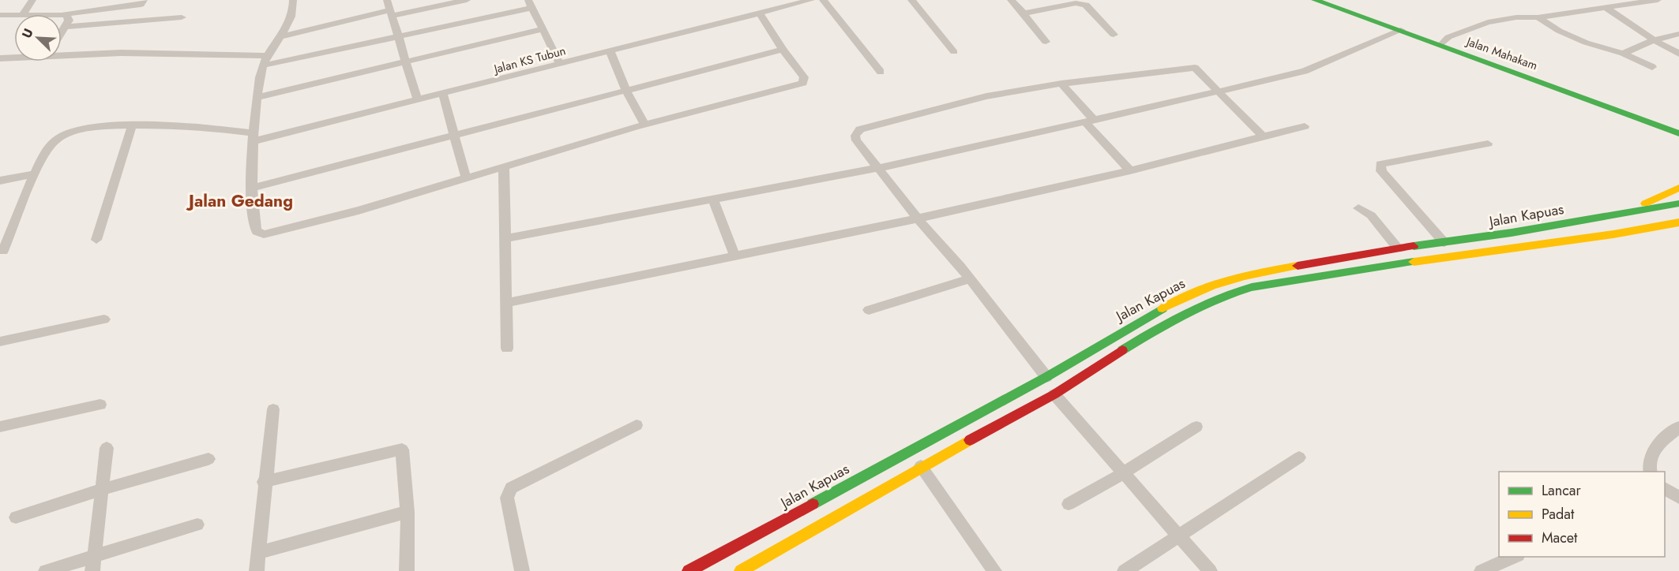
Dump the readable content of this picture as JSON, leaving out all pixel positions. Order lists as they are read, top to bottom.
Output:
{
  "streets": {
    "street": ["Jalan Mahakam", "Jalan KS Tubun", "Jalan Kapuas"]
  },
  "districts": ["Jalan Gedang"],
  "legend": ["Lancar", "Padat", "Macet"],
  "north": "top left"
}
